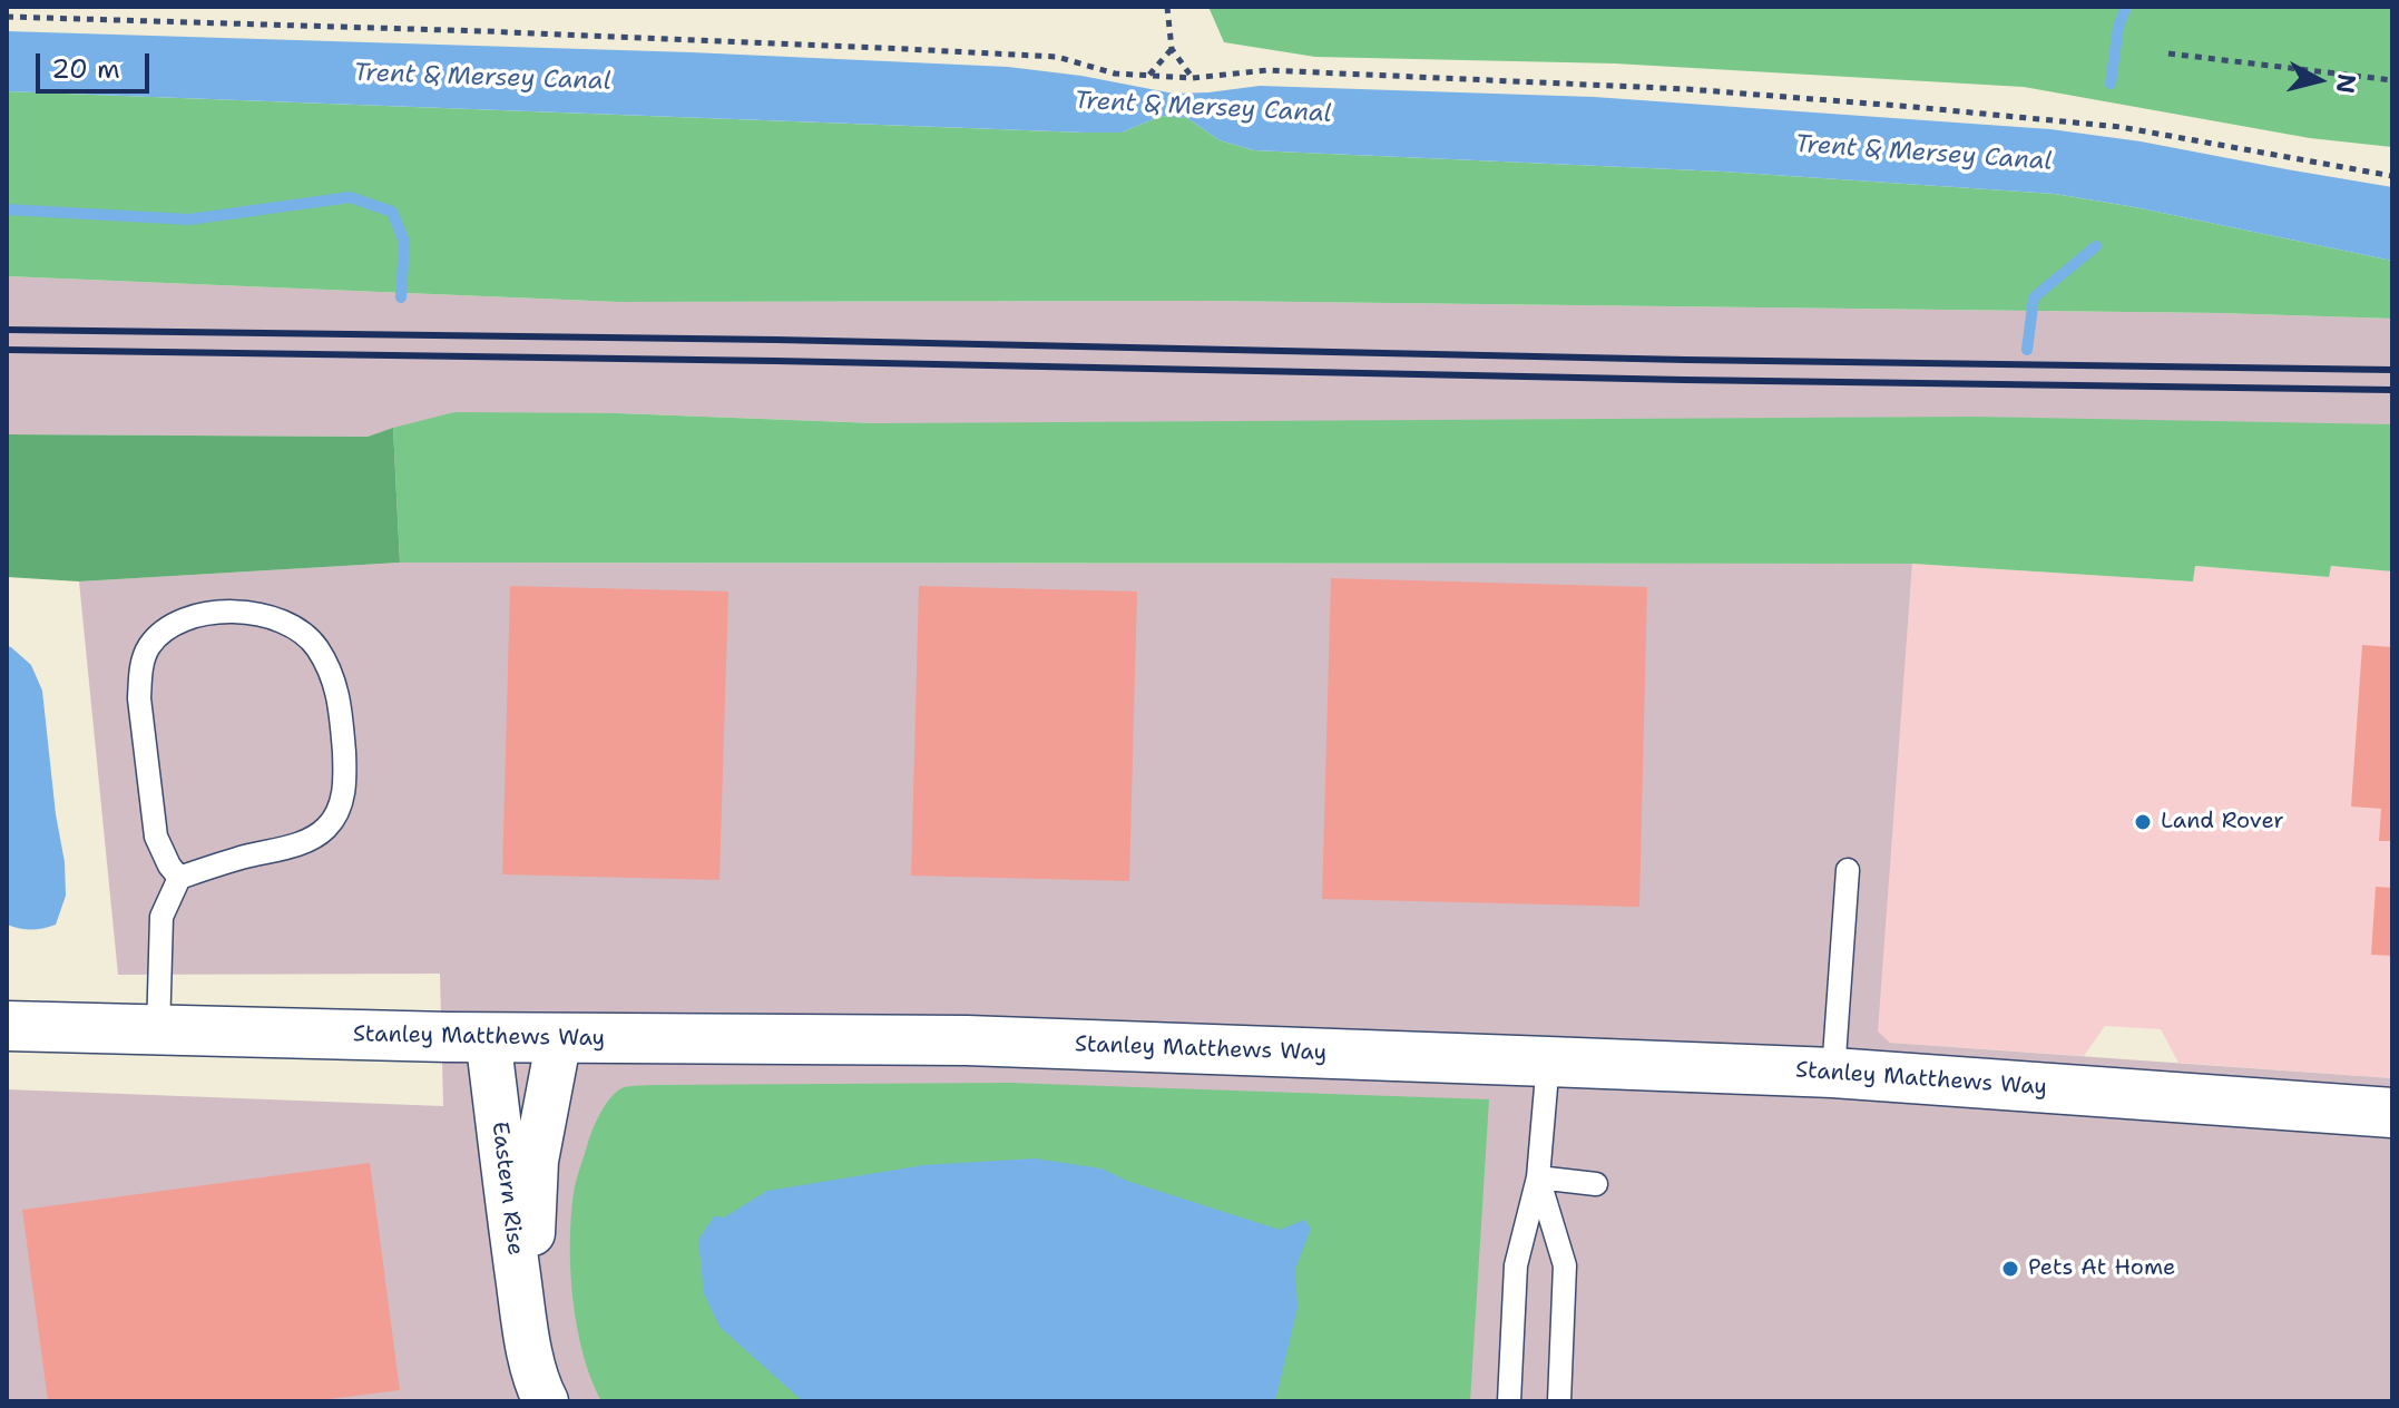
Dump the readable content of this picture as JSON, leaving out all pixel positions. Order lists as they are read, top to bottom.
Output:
{
  "streets": {
    "main road": ["Stanley Matthews Way"],
    "street": ["Eastern Rise"]
  },
  "crossings": [
    ["Stanley Matthews Way", "Eastern Rise"]
  ],
  "water": ["Trent & Mersey Canal"],
  "places": ["Land Rover", "Pets At Home"],
  "scale_bar": "20 m",
  "north": "right"
}
